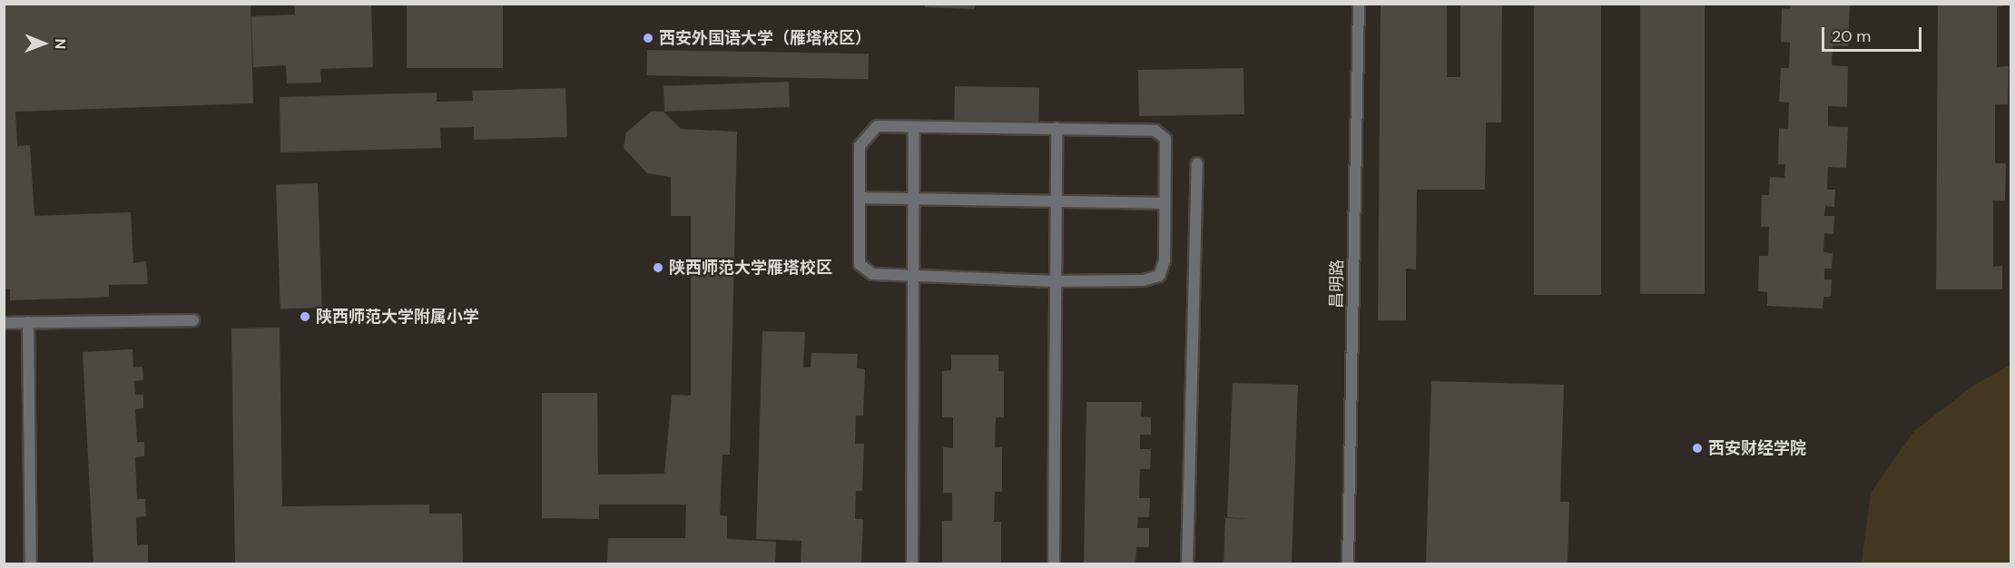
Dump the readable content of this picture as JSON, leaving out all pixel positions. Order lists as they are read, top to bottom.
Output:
{
  "streets": {
    "street": ["昌明路"]
  },
  "places": [
    "西安外国语大学（雁塔校区）",
    "陕西师范大学雁塔校区",
    "陕西师范大学附属小学",
    "西安财经学院"
  ],
  "scale_bar": "20 m",
  "north": "right"
}
